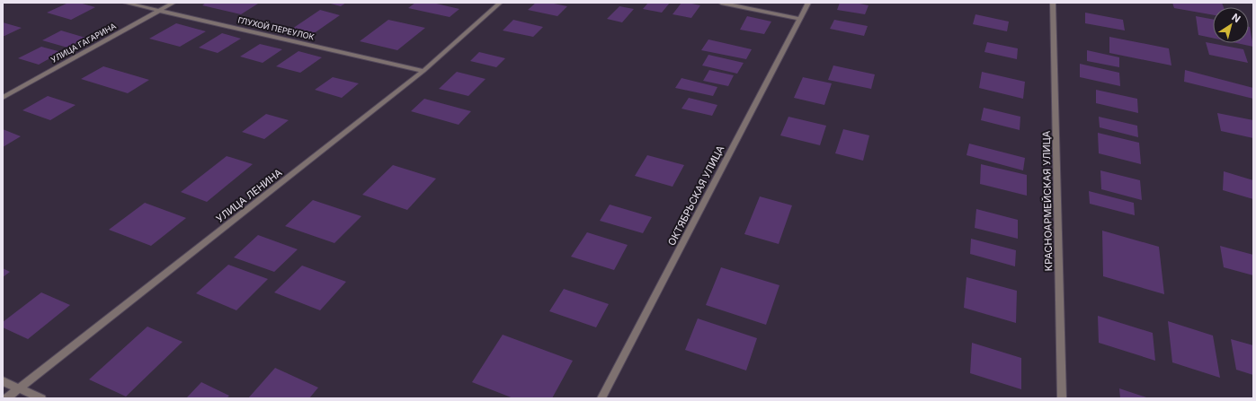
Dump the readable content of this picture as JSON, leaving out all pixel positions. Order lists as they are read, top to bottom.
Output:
{
  "streets": {
    "street": [
      "ГЛУХОЙ ПЕРЕУЛОК",
      "УЛИЦА ГАГАРИНА",
      "УЛИЦА ЛЕНИНА",
      "ОКТЯБРЬСКАЯ УЛИЦА",
      "КРАСНОАРМЕЙСКАЯ УЛИЦА"
    ]
  },
  "crossings": [
    ["ГЛУХОЙ ПЕРЕУЛОК", "УЛИЦА ГАГАРИНА"],
    ["ГЛУХОЙ ПЕРЕУЛОК", "УЛИЦА ЛЕНИНА"]
  ],
  "north": "top right"
}
